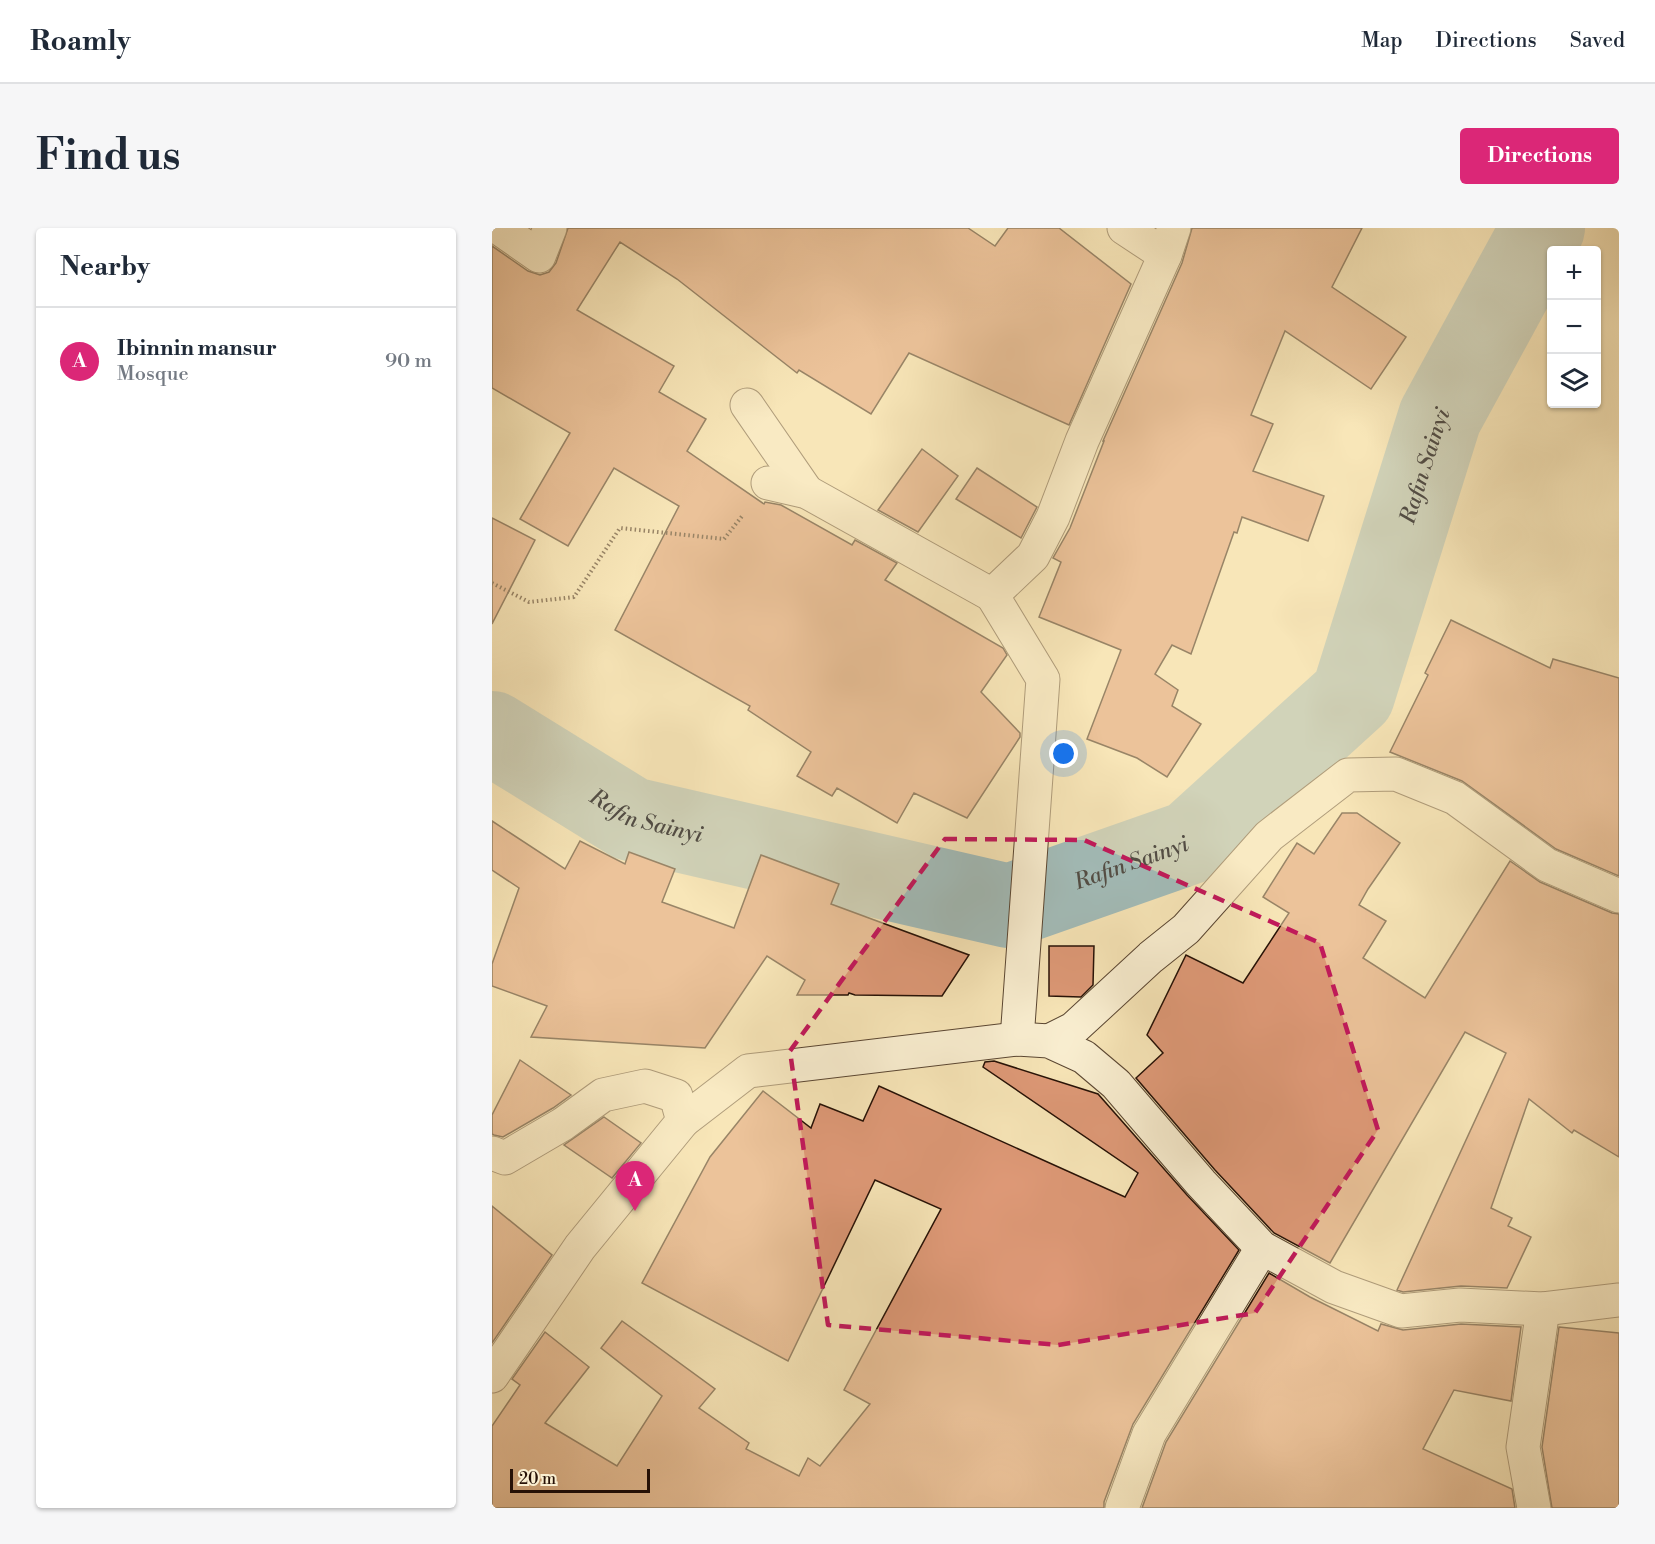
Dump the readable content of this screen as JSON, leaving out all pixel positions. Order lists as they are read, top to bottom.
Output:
{
  "water": ["Rafin Sainyi"],
  "scale_bar": "20 m",
  "page": {
    "header": "Roamly",
    "nav": ["Map", "Directions", "Saved"],
    "buttons": "Directions",
    "title": "Find us",
    "heading": "Nearby",
    "map_buttons": ["+", "−"],
    "list": [
      {
        "mark": "A",
        "name": "Ibinnin mansur",
        "note": "Mosque",
        "value": "90 m"
      }
    ],
    "pins": "A",
    "scale": "20 m"
  }
}
